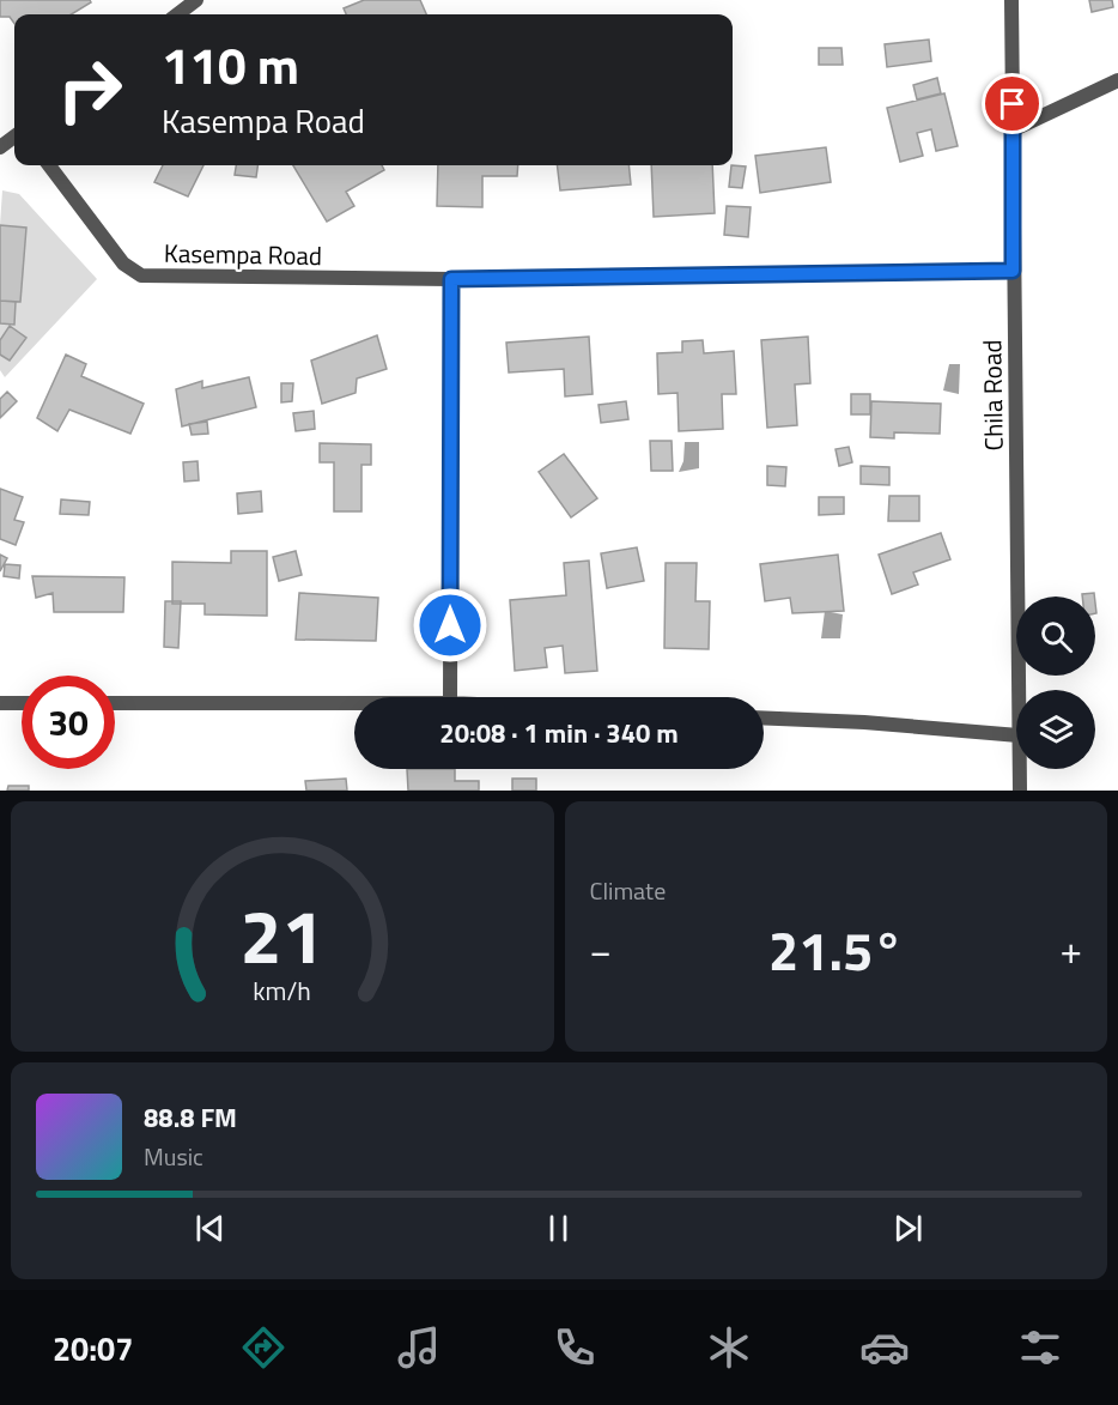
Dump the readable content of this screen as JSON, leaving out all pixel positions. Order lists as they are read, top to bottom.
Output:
{
  "streets": {
    "street": ["Kasempa Road", "Chila Road"]
  },
  "crossings": [
    ["Kasempa Road", "Chila Road"]
  ],
  "page": {
    "turn": ["110 m", "Kasempa Road"],
    "limit": "30",
    "trip": "20:08 · 1 min · 340 m",
    "tile": "Climate",
    "heat": ["−", "21.5°", "+"],
    "song": ["88.8 FM", "Music"],
    "tabs": "20:07",
    "gauge": ["21", "km/h"]
  }
}
